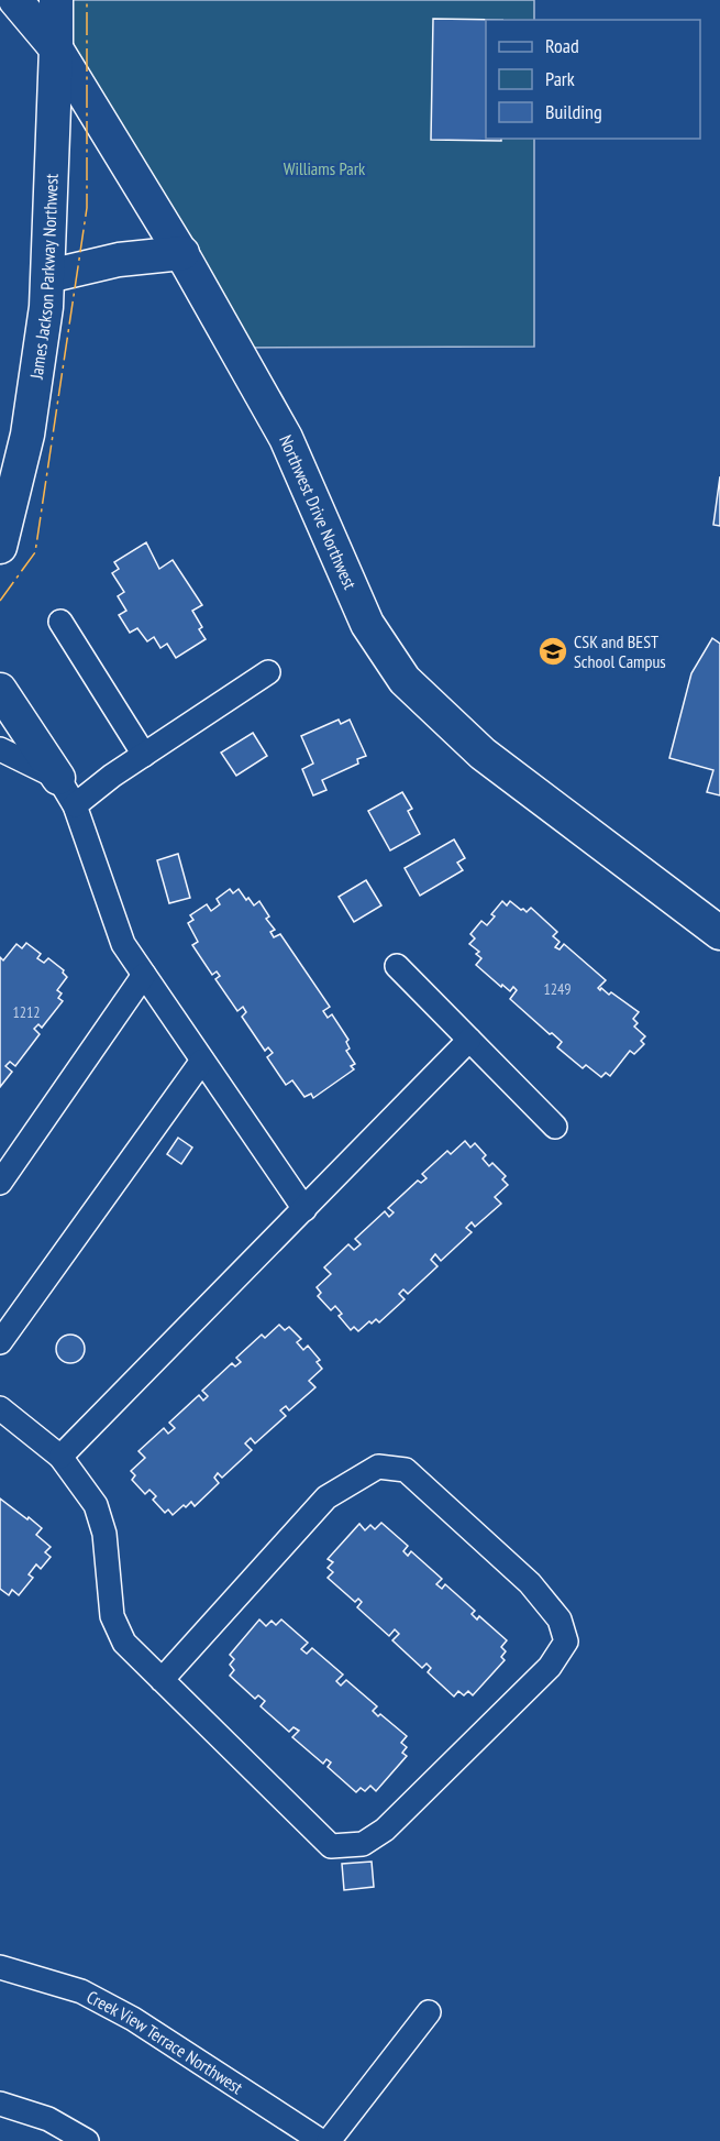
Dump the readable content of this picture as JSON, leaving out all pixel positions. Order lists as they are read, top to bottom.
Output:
{
  "streets": {
    "street": ["James Jackson Parkway Northwest", "Northwest Drive Northwest", "Creek View Terrace Northwest"]
  },
  "crossings": [
    ["James Jackson Parkway Northwest", "Northwest Drive Northwest"]
  ],
  "parks": ["Williams Park"],
  "places": {
    "school or university": ["CSK and BEST School Campus"]
  },
  "house_numbers": ["1249", "1212"],
  "legend": ["Road", "Park", "Building"]
}
